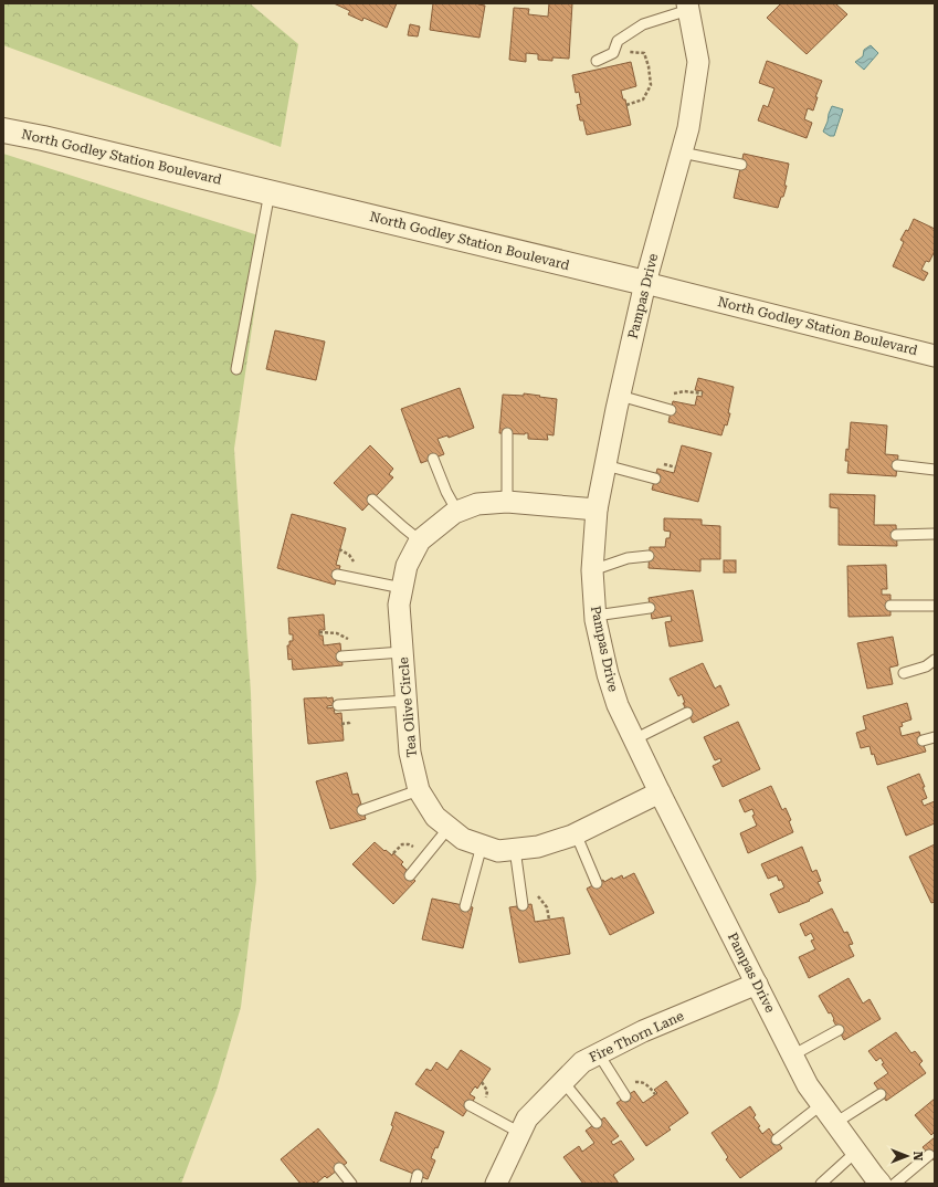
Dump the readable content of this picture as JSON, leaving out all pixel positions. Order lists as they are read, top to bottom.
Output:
{
  "streets": {
    "street": [
      "North Godley Station Boulevard",
      "Pampas Drive",
      "Tea Olive Circle",
      "Fire Thorn Lane"
    ]
  },
  "crossings": [
    ["North Godley Station Boulevard", "Pampas Drive"],
    ["Pampas Drive", "Tea Olive Circle"],
    ["Pampas Drive", "Fire Thorn Lane"]
  ],
  "north": "right"
}
